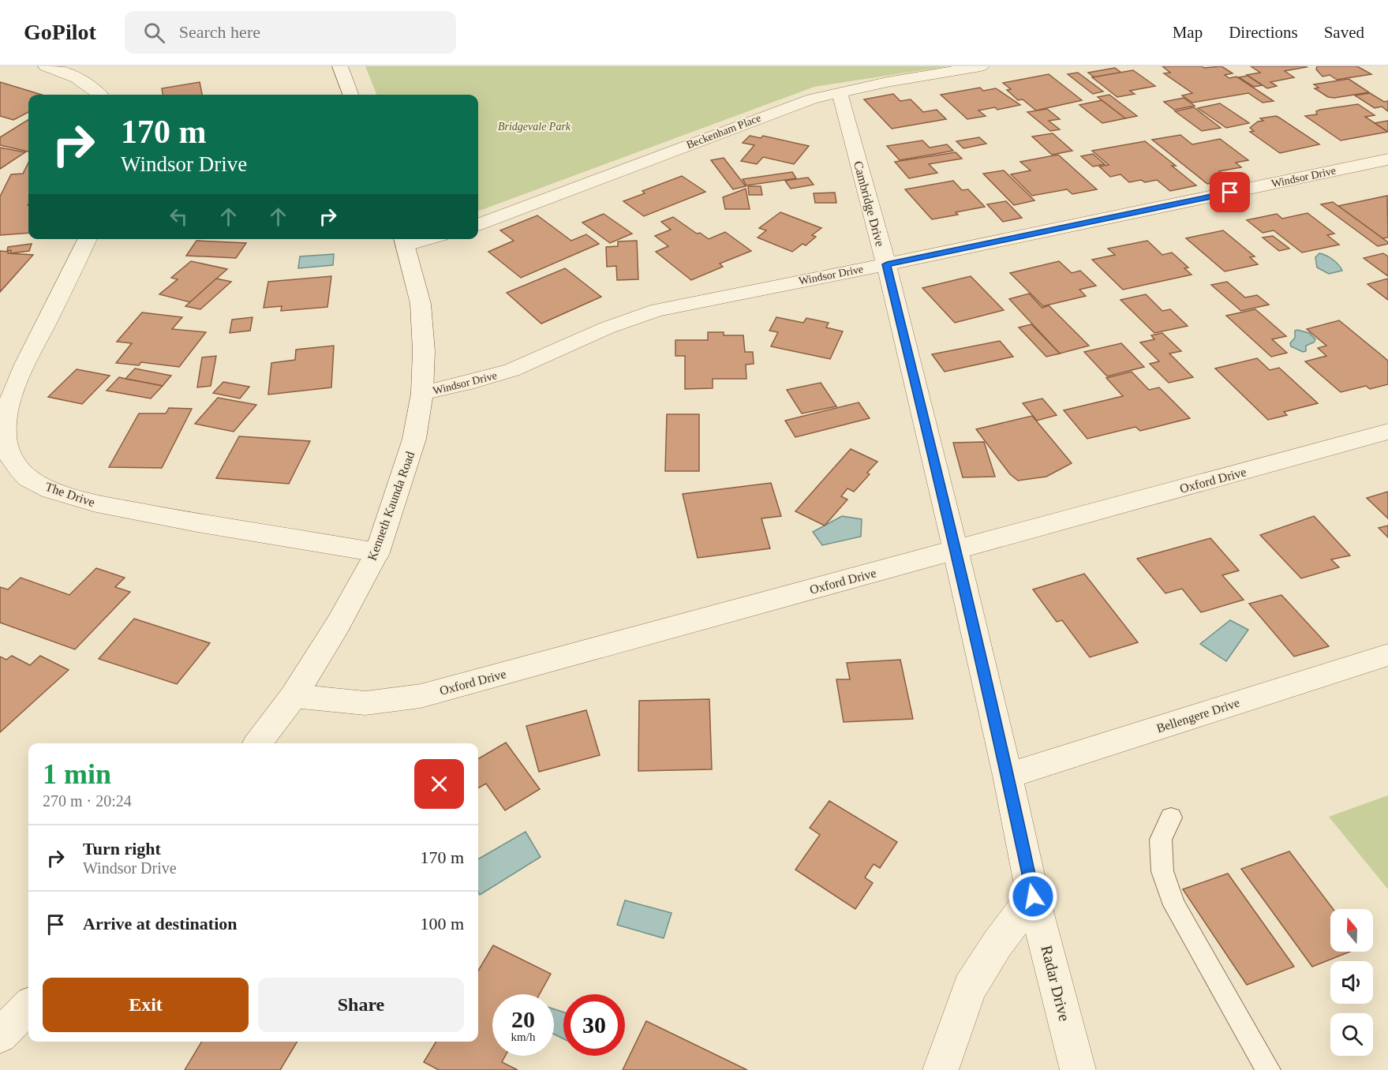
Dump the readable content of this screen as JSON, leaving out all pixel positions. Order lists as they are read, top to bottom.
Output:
{
  "streets": {
    "street": [
      "Beckenham Place",
      "Windsor Drive",
      "Cambridge Drive",
      "Oxford Drive",
      "The Drive",
      "Kenneth Kaunda Road",
      "Bellengere Drive",
      "Radar Drive"
    ]
  },
  "crossings": [
    ["Beckenham Place", "Cambridge Drive"],
    ["Windsor Drive", "Cambridge Drive"],
    ["Windsor Drive", "Kenneth Kaunda Road"],
    ["Cambridge Drive", "Oxford Drive"],
    ["Cambridge Drive", "Bellengere Drive"],
    ["Cambridge Drive", "Radar Drive"],
    ["Oxford Drive", "Kenneth Kaunda Road"],
    ["The Drive", "Kenneth Kaunda Road"]
  ],
  "parks": ["Bridgevale Park"],
  "north": "top",
  "page": {
    "header": "GoPilot",
    "search": "Search here",
    "nav": ["Map", "Directions", "Saved"],
    "turn": ["170 m", "Windsor Drive"],
    "heading": ["1 min", "270 m · 20:24"],
    "list": [
      {
        "name": "Turn right",
        "note": "Windsor Drive",
        "value": "170 m"
      },
      {
        "name": "Arrive at destination",
        "value": "100 m"
      }
    ],
    "buttons": ["Exit", "Share"],
    "speed": "20 km/h",
    "limit": "30"
  }
}
